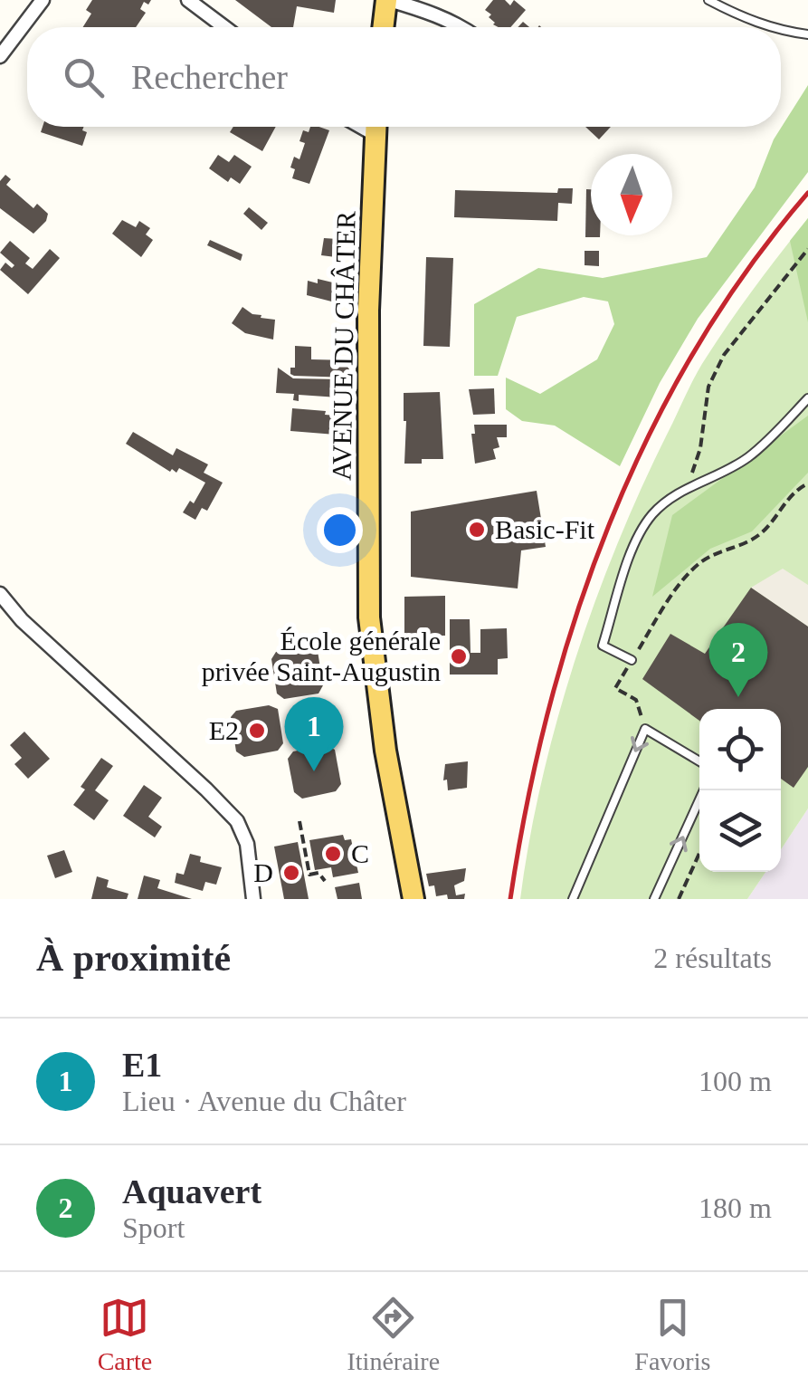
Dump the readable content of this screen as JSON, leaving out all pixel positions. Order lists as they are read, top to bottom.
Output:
{
  "streets": {
    "main road": ["AVENUE DU CHÂTER"]
  },
  "places": [
    "Basic-Fit",
    "École générale privée Saint-Augustin",
    "E2",
    "C",
    "D"
  ],
  "north": "bottom",
  "page": {
    "search": "Rechercher",
    "pins": ["2", "1"],
    "heading": ["À proximité", "2 résultats"],
    "list": [
      {
        "mark": "1",
        "name": "E1",
        "note": "Lieu · Avenue du Châter",
        "value": "100 m"
      },
      {
        "mark": "2",
        "name": "Aquavert",
        "note": "Sport",
        "value": "180 m"
      }
    ],
    "nav": ["Carte", "Itinéraire", "Favoris"]
  }
}
